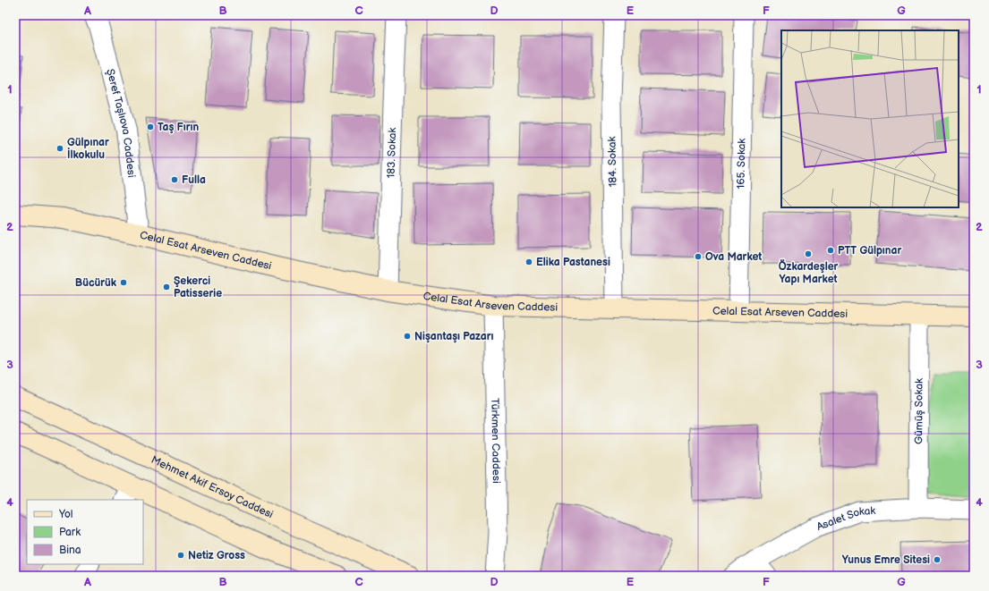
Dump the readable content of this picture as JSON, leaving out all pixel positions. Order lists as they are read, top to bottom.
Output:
{
  "streets": {
    "main road": ["Celal Esat Arseven Caddesi", "Mehmet Akif Ersoy Caddesi"],
    "street": [
      "Şeref Taşlıova Caddesi",
      "183. Sokak",
      "184. Sokak",
      "165. Sokak",
      "Gümüş Sokak",
      "Türkmen Caddesi",
      "Asalet Sokak"
    ]
  },
  "crossings": [
    ["Şeref Taşlıova Caddesi", "Celal Esat Arseven Caddesi"],
    ["183. Sokak", "Celal Esat Arseven Caddesi"],
    ["184. Sokak", "Celal Esat Arseven Caddesi"],
    ["165. Sokak", "Celal Esat Arseven Caddesi"],
    ["Celal Esat Arseven Caddesi", "Gümüş Sokak"],
    ["Celal Esat Arseven Caddesi", "Türkmen Caddesi"],
    ["Gümüş Sokak", "Asalet Sokak"]
  ],
  "places": [
    "Taş Fırın",
    "Gülpınar İlkokulu",
    "Fulla",
    "PTT Gülpınar",
    "Özkardeşler Yapı Market",
    "Ova Market",
    "Elika Pastanesi",
    "Bücürük",
    "Şekerci Patisserie",
    "Nişantaşı Pazarı",
    "Netiz Gross",
    "Yunus Emre Sitesi"
  ],
  "legend": ["Yol", "Park", "Bina"],
  "grid": {
    "columns": [
      "A",
      "B",
      "C",
      "D",
      "E",
      "F",
      "G"
    ],
    "rows": [
      "1",
      "2",
      "3",
      "4"
    ]
  }
}
